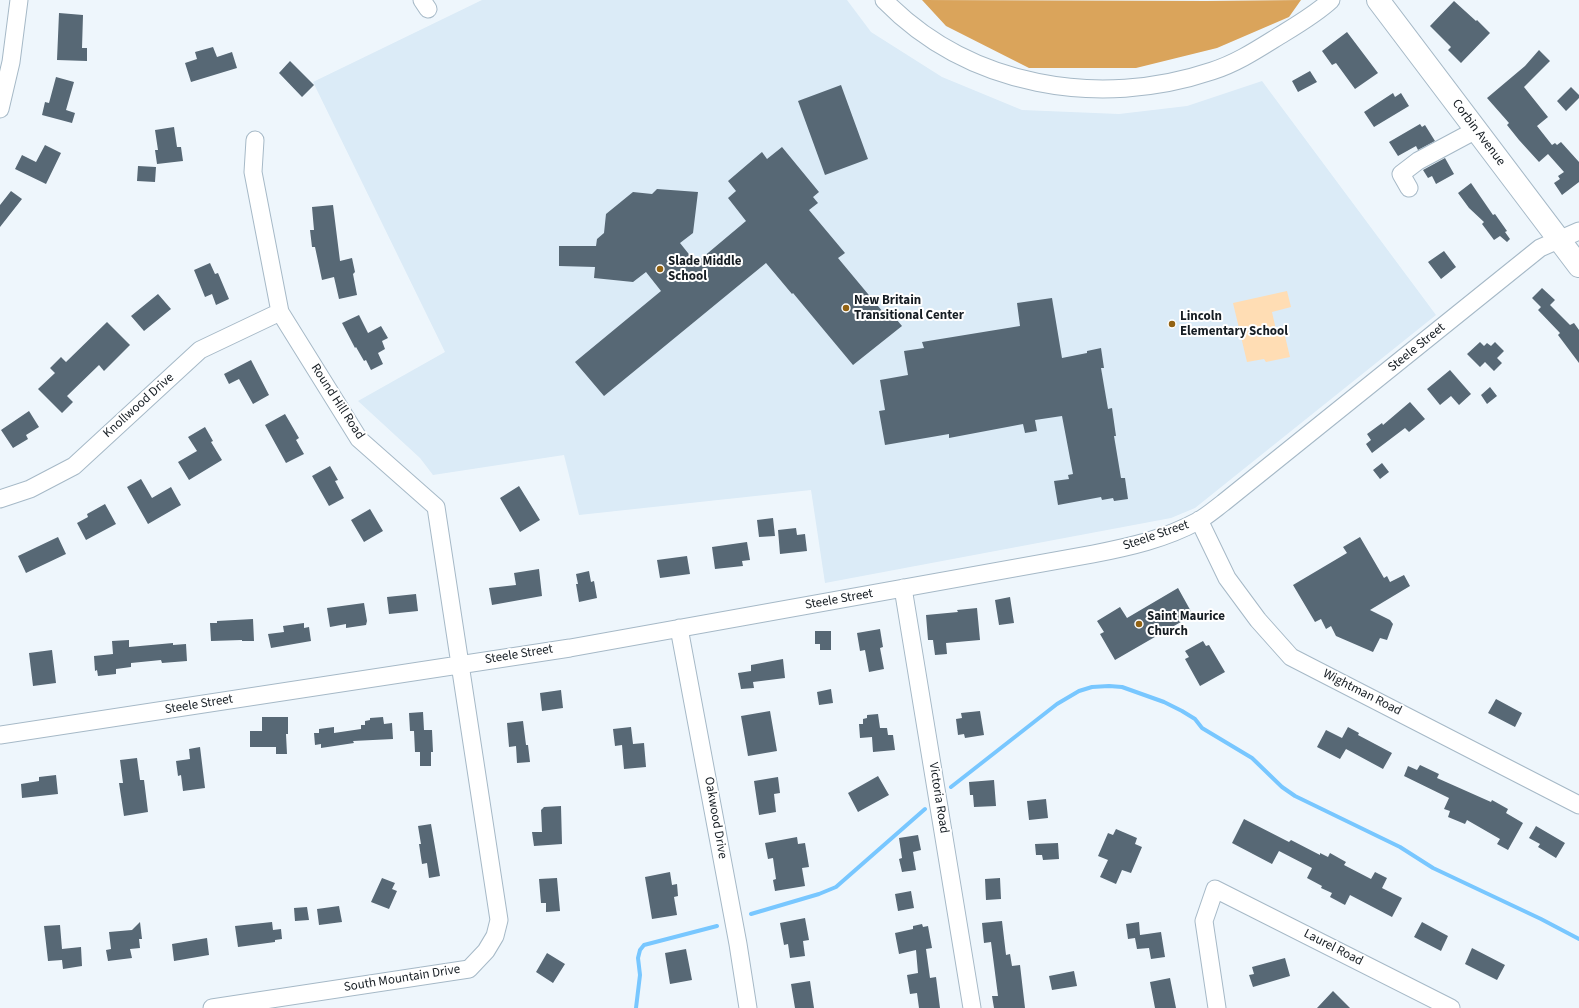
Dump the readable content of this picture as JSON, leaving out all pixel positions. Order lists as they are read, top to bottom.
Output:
{
  "streets": {
    "main road": ["Corbin Avenue"],
    "street": [
      "Steele Street",
      "Round Hill Road",
      "Knollwood Drive",
      "Wightman Road",
      "Victoria Road",
      "Oakwood Drive",
      "Laurel Road",
      "South Mountain Drive"
    ]
  },
  "crossings": [
    ["Corbin Avenue", "Steele Street"],
    ["Steele Street", "Round Hill Road"],
    ["Steele Street", "Wightman Road"],
    ["Steele Street", "Victoria Road"],
    ["Steele Street", "Oakwood Drive"],
    ["Steele Street", "South Mountain Drive"],
    ["Round Hill Road", "Knollwood Drive"],
    ["Round Hill Road", "South Mountain Drive"]
  ],
  "places": [
    "Slade Middle School",
    "New Britain Transitional Center",
    "Lincoln Elementary School",
    "Saint Maurice Church"
  ]
}
